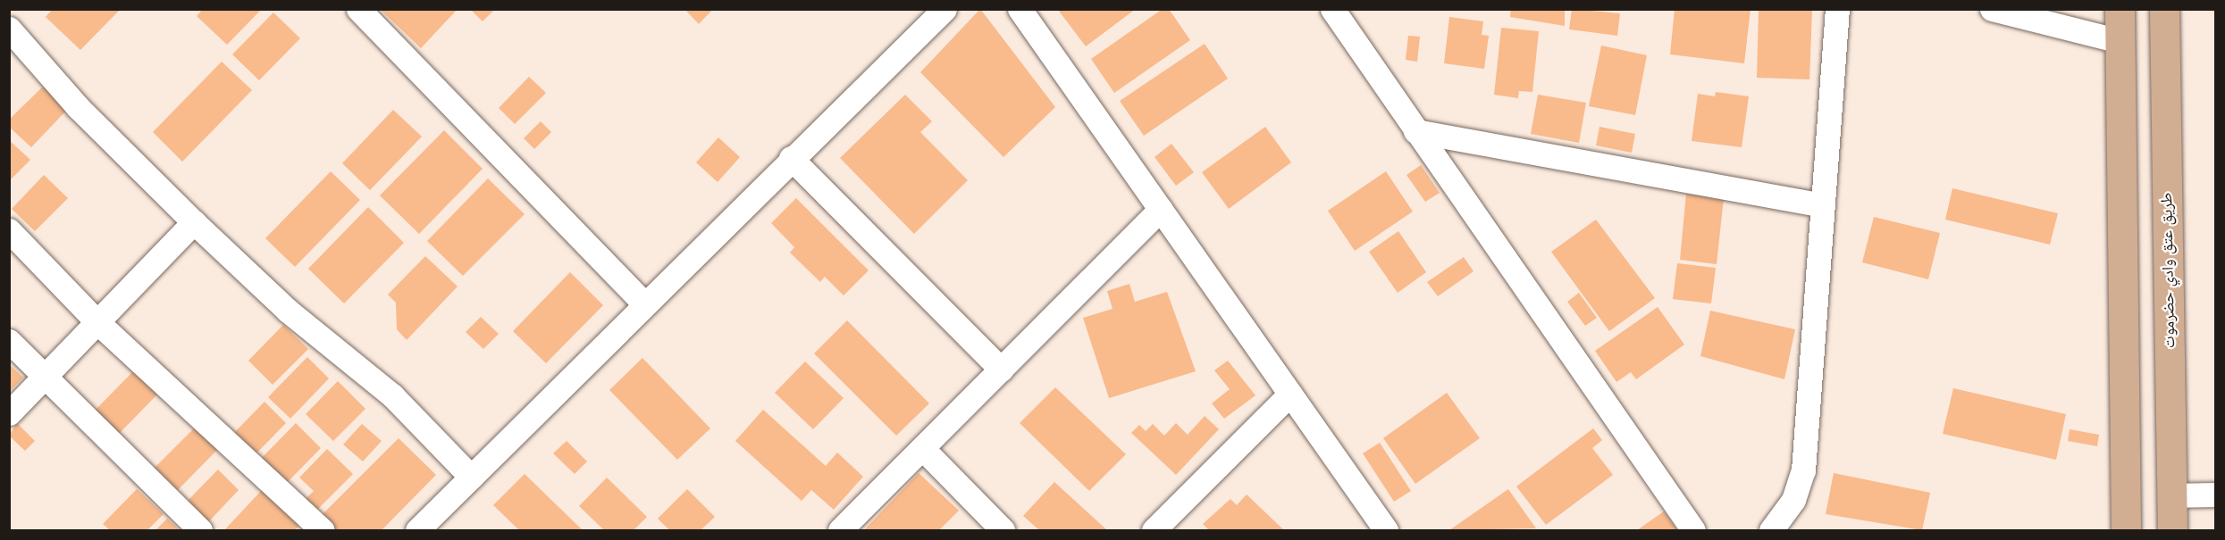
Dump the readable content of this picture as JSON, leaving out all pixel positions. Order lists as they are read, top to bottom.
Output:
{
  "streets": {
    "main road": ["طريق عتق وادي حضرموت"]
  }
}
